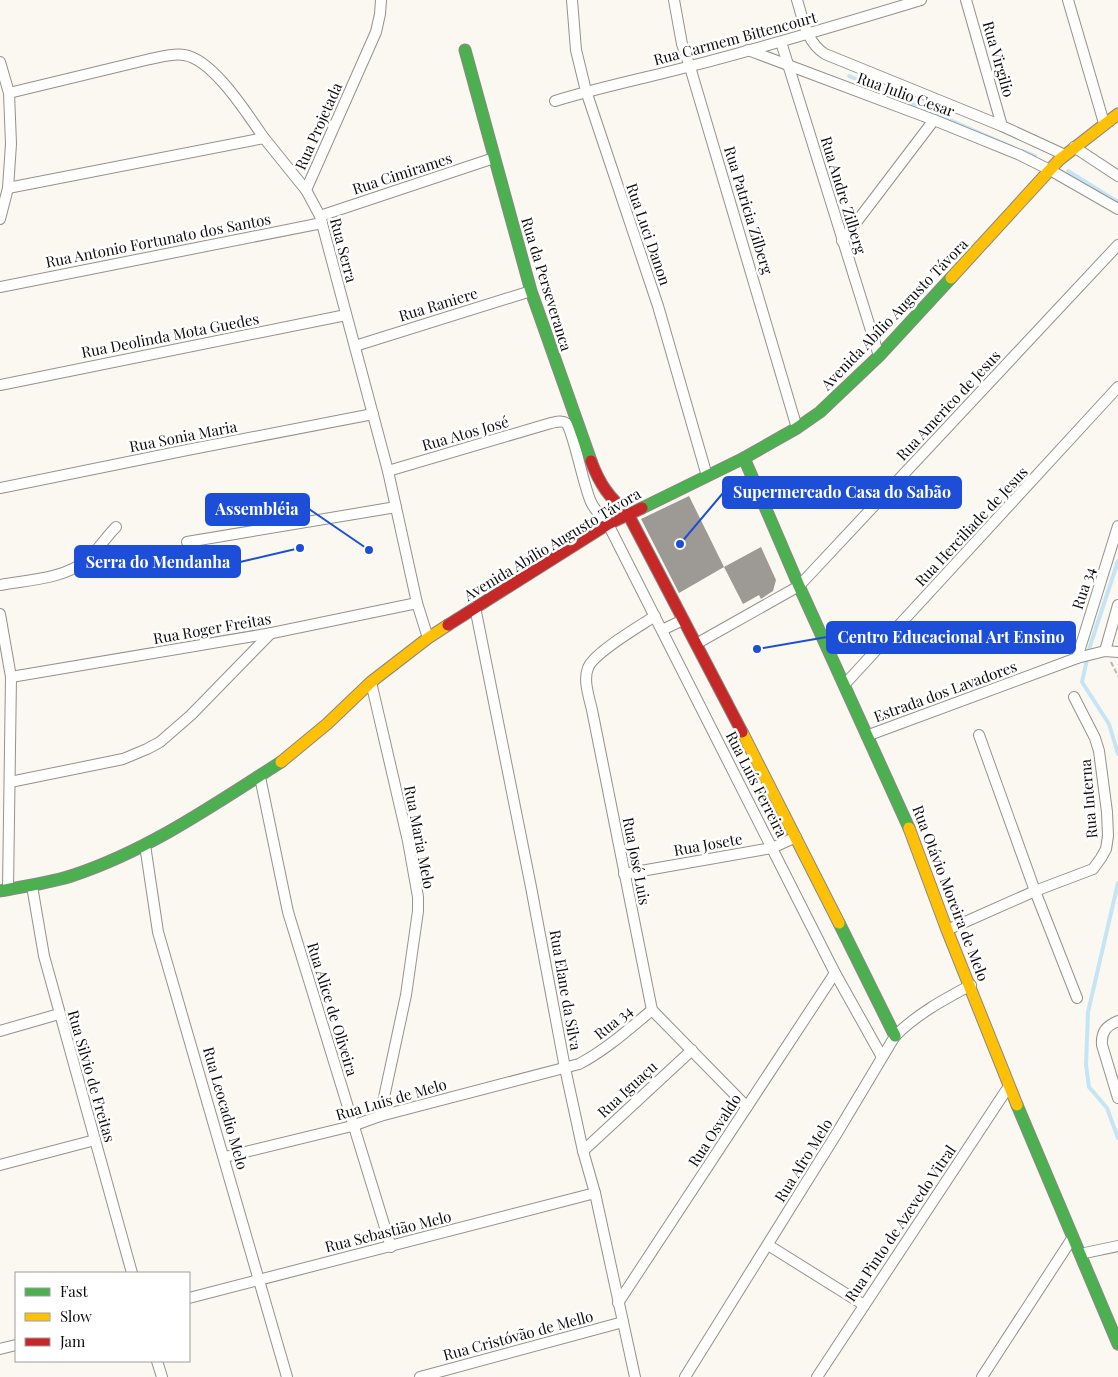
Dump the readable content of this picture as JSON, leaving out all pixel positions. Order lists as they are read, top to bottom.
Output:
{
  "streets": {
    "street": [
      "Rua Carmem Bittencourt",
      "Rua Virgilio",
      "Rua Julio Cesar",
      "Rua Projetada",
      "Rua Cimirames",
      "Rua Andre Zilberg",
      "Rua Patricia Zilberg",
      "Rua Luci Danon",
      "Rua Antonio Fortunato dos Santos",
      "Rua Serra",
      "Rua da Perseveranca",
      "Rua Raniere",
      "Avenida Abílio Augusto Távora",
      "Rua Deolinda Mota Guedes",
      "Rua Americo de Jesus",
      "Rua Atos José",
      "Rua Sonia Maria",
      "Rua Herciliade de Jesus",
      "Rua 34",
      "Rua Roger Freitas",
      "Estrada dos Lavadores",
      "Rua Luís Ferreira",
      "Rua Interna",
      "Rua Maria Melo",
      "Rua Josete",
      "Rua José Luis",
      "Rua Otávio Moreira de Melo",
      "Rua Elane da Silva",
      "Rua Alice de Oliveira",
      "Rua Silvio de Freitas",
      "Rua Iguaçu",
      "Rua Luis de Melo",
      "Rua Leocadio Melo",
      "Rua Osvaldo",
      "Rua Afro Melo",
      "Rua Pinto de Azevedo Vitral",
      "Rua Sebastião Melo",
      "Rua Cristóvão de Mello"
    ]
  },
  "crossings": [
    ["Rua Carmem Bittencourt", "Rua Julio Cesar"],
    ["Rua Carmem Bittencourt", "Rua Andre Zilberg"],
    ["Rua Carmem Bittencourt", "Rua Patricia Zilberg"],
    ["Rua Carmem Bittencourt", "Rua Luci Danon"],
    ["Rua Virgilio", "Rua Julio Cesar"],
    ["Rua Julio Cesar", "Rua Andre Zilberg"],
    ["Rua Julio Cesar", "Avenida Abílio Augusto Távora"],
    ["Rua Projetada", "Rua Serra"],
    ["Rua Cimirames", "Rua Antonio Fortunato dos Santos"],
    ["Rua Cimirames", "Rua Serra"],
    ["Rua Cimirames", "Rua da Perseveranca"],
    ["Rua Andre Zilberg", "Avenida Abílio Augusto Távora"],
    ["Rua Patricia Zilberg", "Avenida Abílio Augusto Távora"],
    ["Rua Luci Danon", "Avenida Abílio Augusto Távora"],
    ["Rua Antonio Fortunato dos Santos", "Rua Serra"],
    ["Rua Serra", "Rua Raniere"],
    ["Rua Serra", "Avenida Abílio Augusto Távora"],
    ["Rua Serra", "Rua Deolinda Mota Guedes"],
    ["Rua Serra", "Rua Atos José"],
    ["Rua Serra", "Rua Sonia Maria"],
    ["Rua Serra", "Rua Roger Freitas"],
    ["Rua da Perseveranca", "Rua Raniere"],
    ["Rua da Perseveranca", "Avenida Abílio Augusto Távora"],
    ["Rua da Perseveranca", "Rua Luís Ferreira"],
    ["Avenida Abílio Augusto Távora", "Rua Luís Ferreira"],
    ["Avenida Abílio Augusto Távora", "Rua Maria Melo"],
    ["Avenida Abílio Augusto Távora", "Rua Otávio Moreira de Melo"],
    ["Avenida Abílio Augusto Távora", "Rua Elane da Silva"],
    ["Avenida Abílio Augusto Távora", "Rua Alice de Oliveira"],
    ["Avenida Abílio Augusto Távora", "Rua Silvio de Freitas"],
    ["Avenida Abílio Augusto Távora", "Rua Leocadio Melo"],
    ["Rua Americo de Jesus", "Rua Luís Ferreira"],
    ["Rua Americo de Jesus", "Rua Otávio Moreira de Melo"],
    ["Rua Atos José", "Rua Luís Ferreira"],
    ["Rua Herciliade de Jesus", "Rua Otávio Moreira de Melo"],
    ["Rua 34", "Estrada dos Lavadores"],
    ["Rua 34", "Rua José Luis"],
    ["Rua 34", "Rua Elane da Silva"],
    ["Rua 34", "Rua Luis de Melo"],
    ["Estrada dos Lavadores", "Rua Otávio Moreira de Melo"],
    ["Rua Luís Ferreira", "Rua Josete"],
    ["Rua Luís Ferreira", "Rua José Luis"],
    ["Rua Luís Ferreira", "Rua Osvaldo"],
    ["Rua Luís Ferreira", "Rua Afro Melo"],
    ["Rua Interna", "Rua Otávio Moreira de Melo"],
    ["Rua Maria Melo", "Rua Luis de Melo"],
    ["Rua Josete", "Rua José Luis"],
    ["Rua Otávio Moreira de Melo", "Rua Afro Melo"],
    ["Rua Otávio Moreira de Melo", "Rua Pinto de Azevedo Vitral"],
    ["Rua Elane da Silva", "Rua Iguaçu"],
    ["Rua Elane da Silva", "Rua Luis de Melo"],
    ["Rua Elane da Silva", "Rua Osvaldo"],
    ["Rua Elane da Silva", "Rua Sebastião Melo"],
    ["Rua Elane da Silva", "Rua Cristóvão de Mello"],
    ["Rua Alice de Oliveira", "Rua Luis de Melo"],
    ["Rua Alice de Oliveira", "Rua Sebastião Melo"],
    ["Rua Luis de Melo", "Rua Leocadio Melo"],
    ["Rua Leocadio Melo", "Rua Sebastião Melo"]
  ],
  "places": [
    "Supermercado Casa do Sabão",
    "Serra do Mendanha",
    "Assembléia",
    "Centro Educacional Art Ensino"
  ],
  "legend": ["Fast", "Slow", "Jam"]
}
